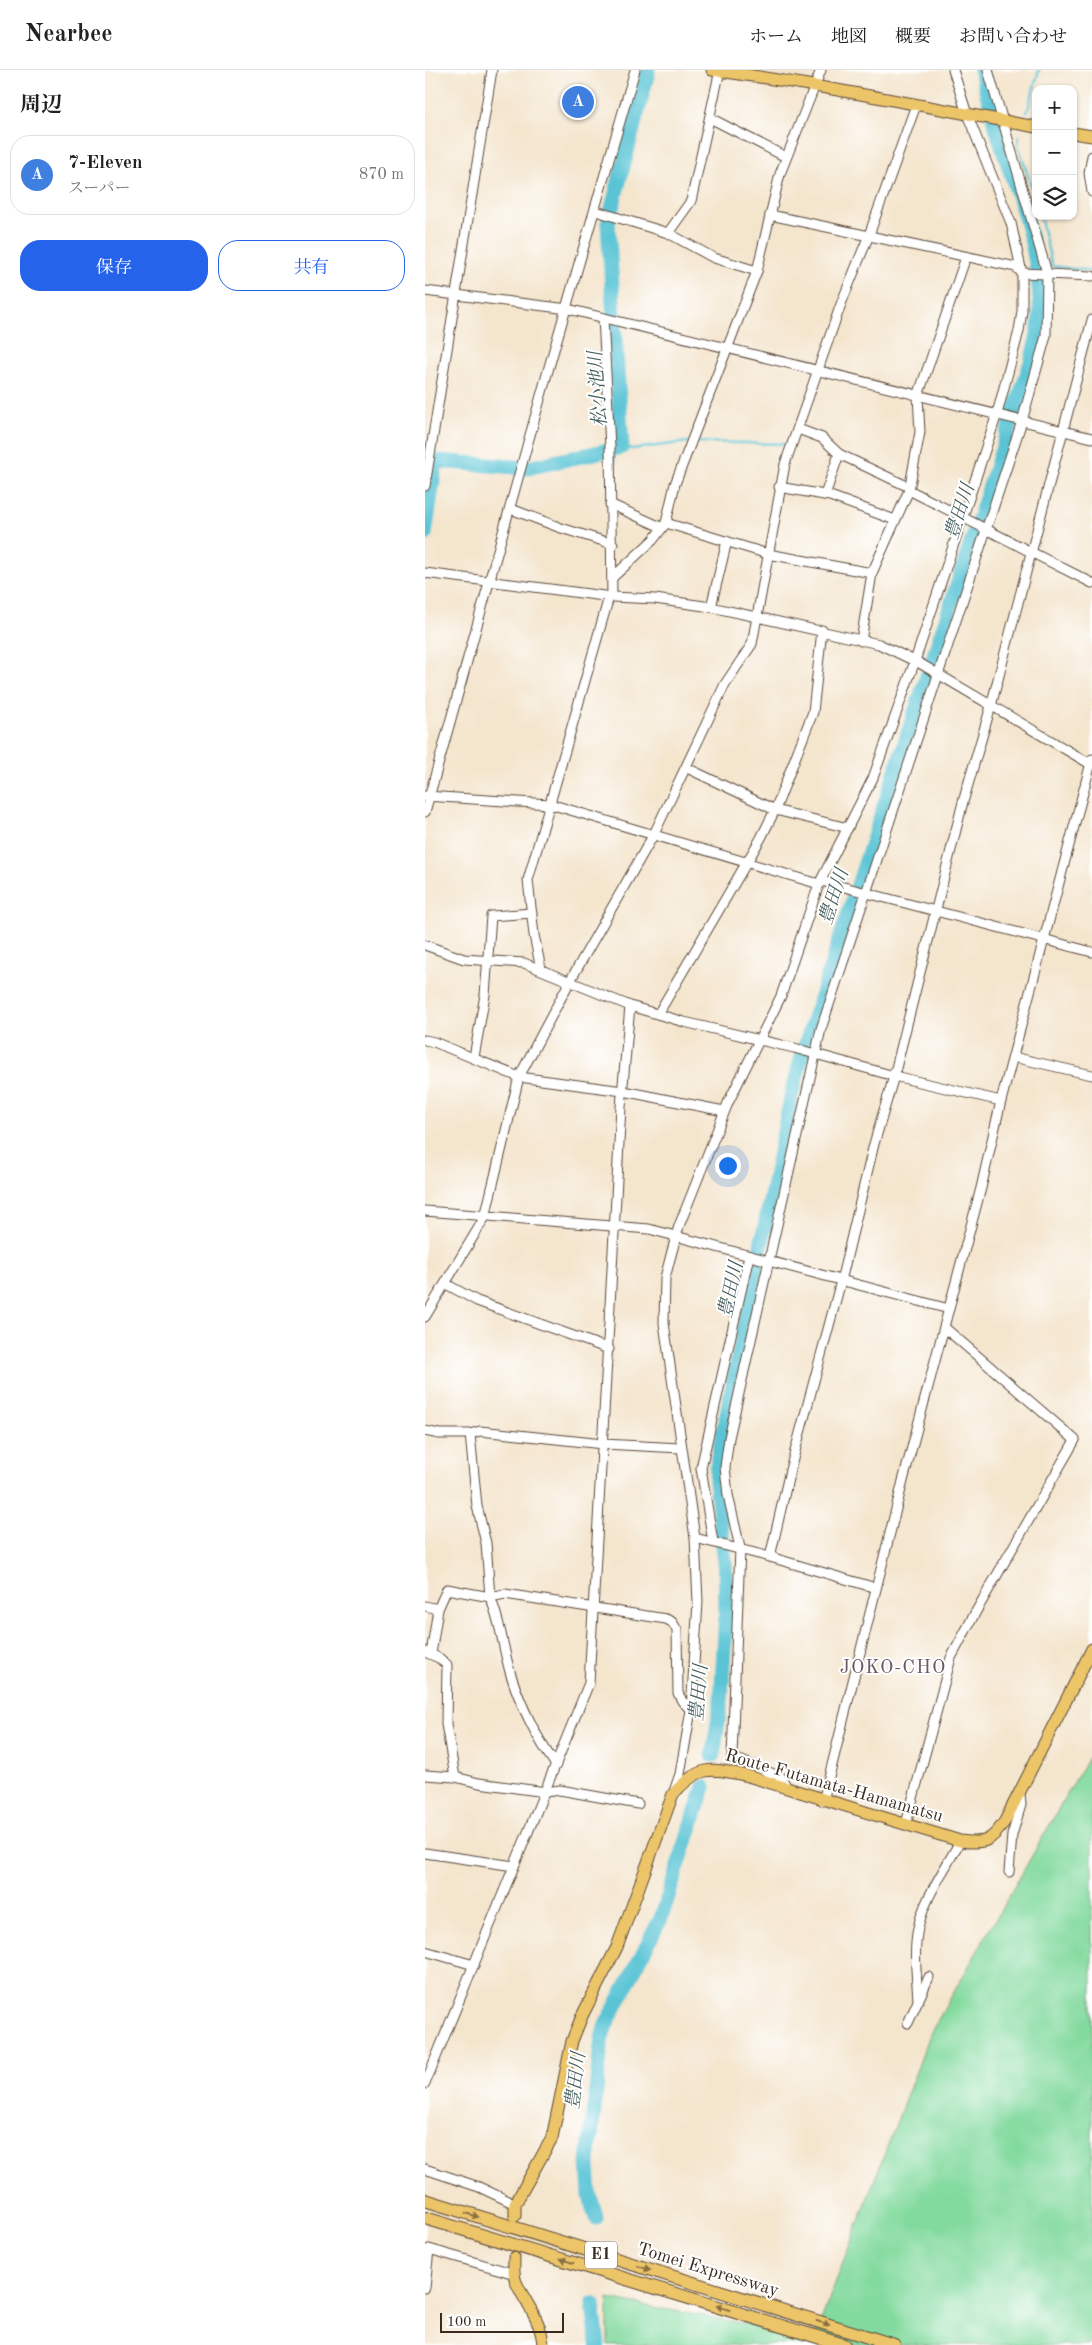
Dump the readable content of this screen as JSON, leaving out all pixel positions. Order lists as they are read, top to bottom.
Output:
{
  "streets": {
    "highway": ["E1", "Tomei Expressway"],
    "main road": ["Route Futamata-Hamamatsu"]
  },
  "districts": ["JOKO-CHO"],
  "water": ["松小池川", "豊田川"],
  "scale_bar": "100 m",
  "page": {
    "header": "Nearbee",
    "nav": [
      "ホーム",
      "地図",
      "概要",
      "お問い合わせ"
    ],
    "heading": "周辺",
    "pins": "A",
    "map_buttons": ["+", "−"],
    "list": [
      {
        "mark": "A",
        "name": "7-Eleven",
        "note": "スーパー",
        "value": "870 m"
      }
    ],
    "buttons": ["保存", "共有"],
    "scale": "100 m"
  }
}
